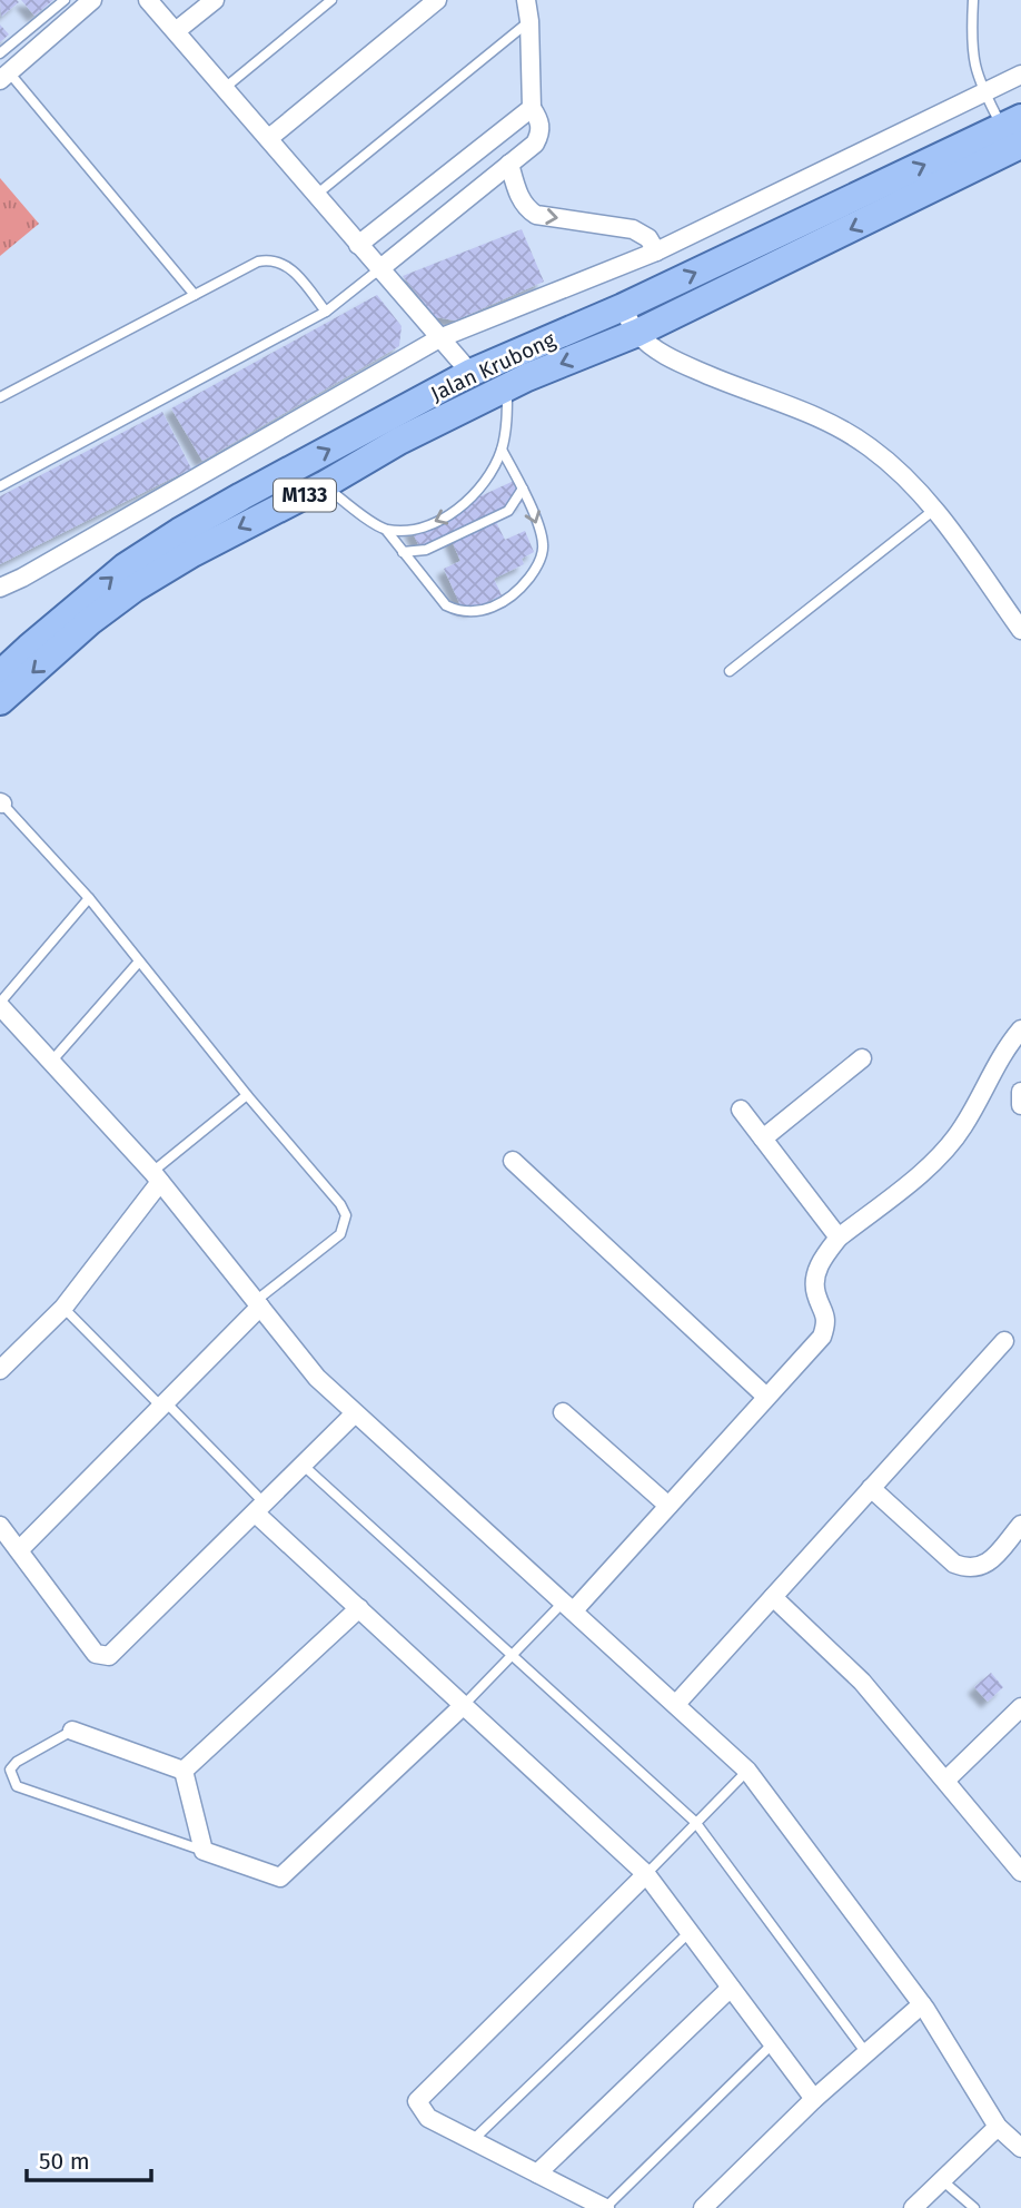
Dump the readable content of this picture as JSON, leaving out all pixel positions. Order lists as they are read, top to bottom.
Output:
{
  "streets": {
    "main road": ["Jalan Krubong", "M133"]
  },
  "scale_bar": "50 m"
}
